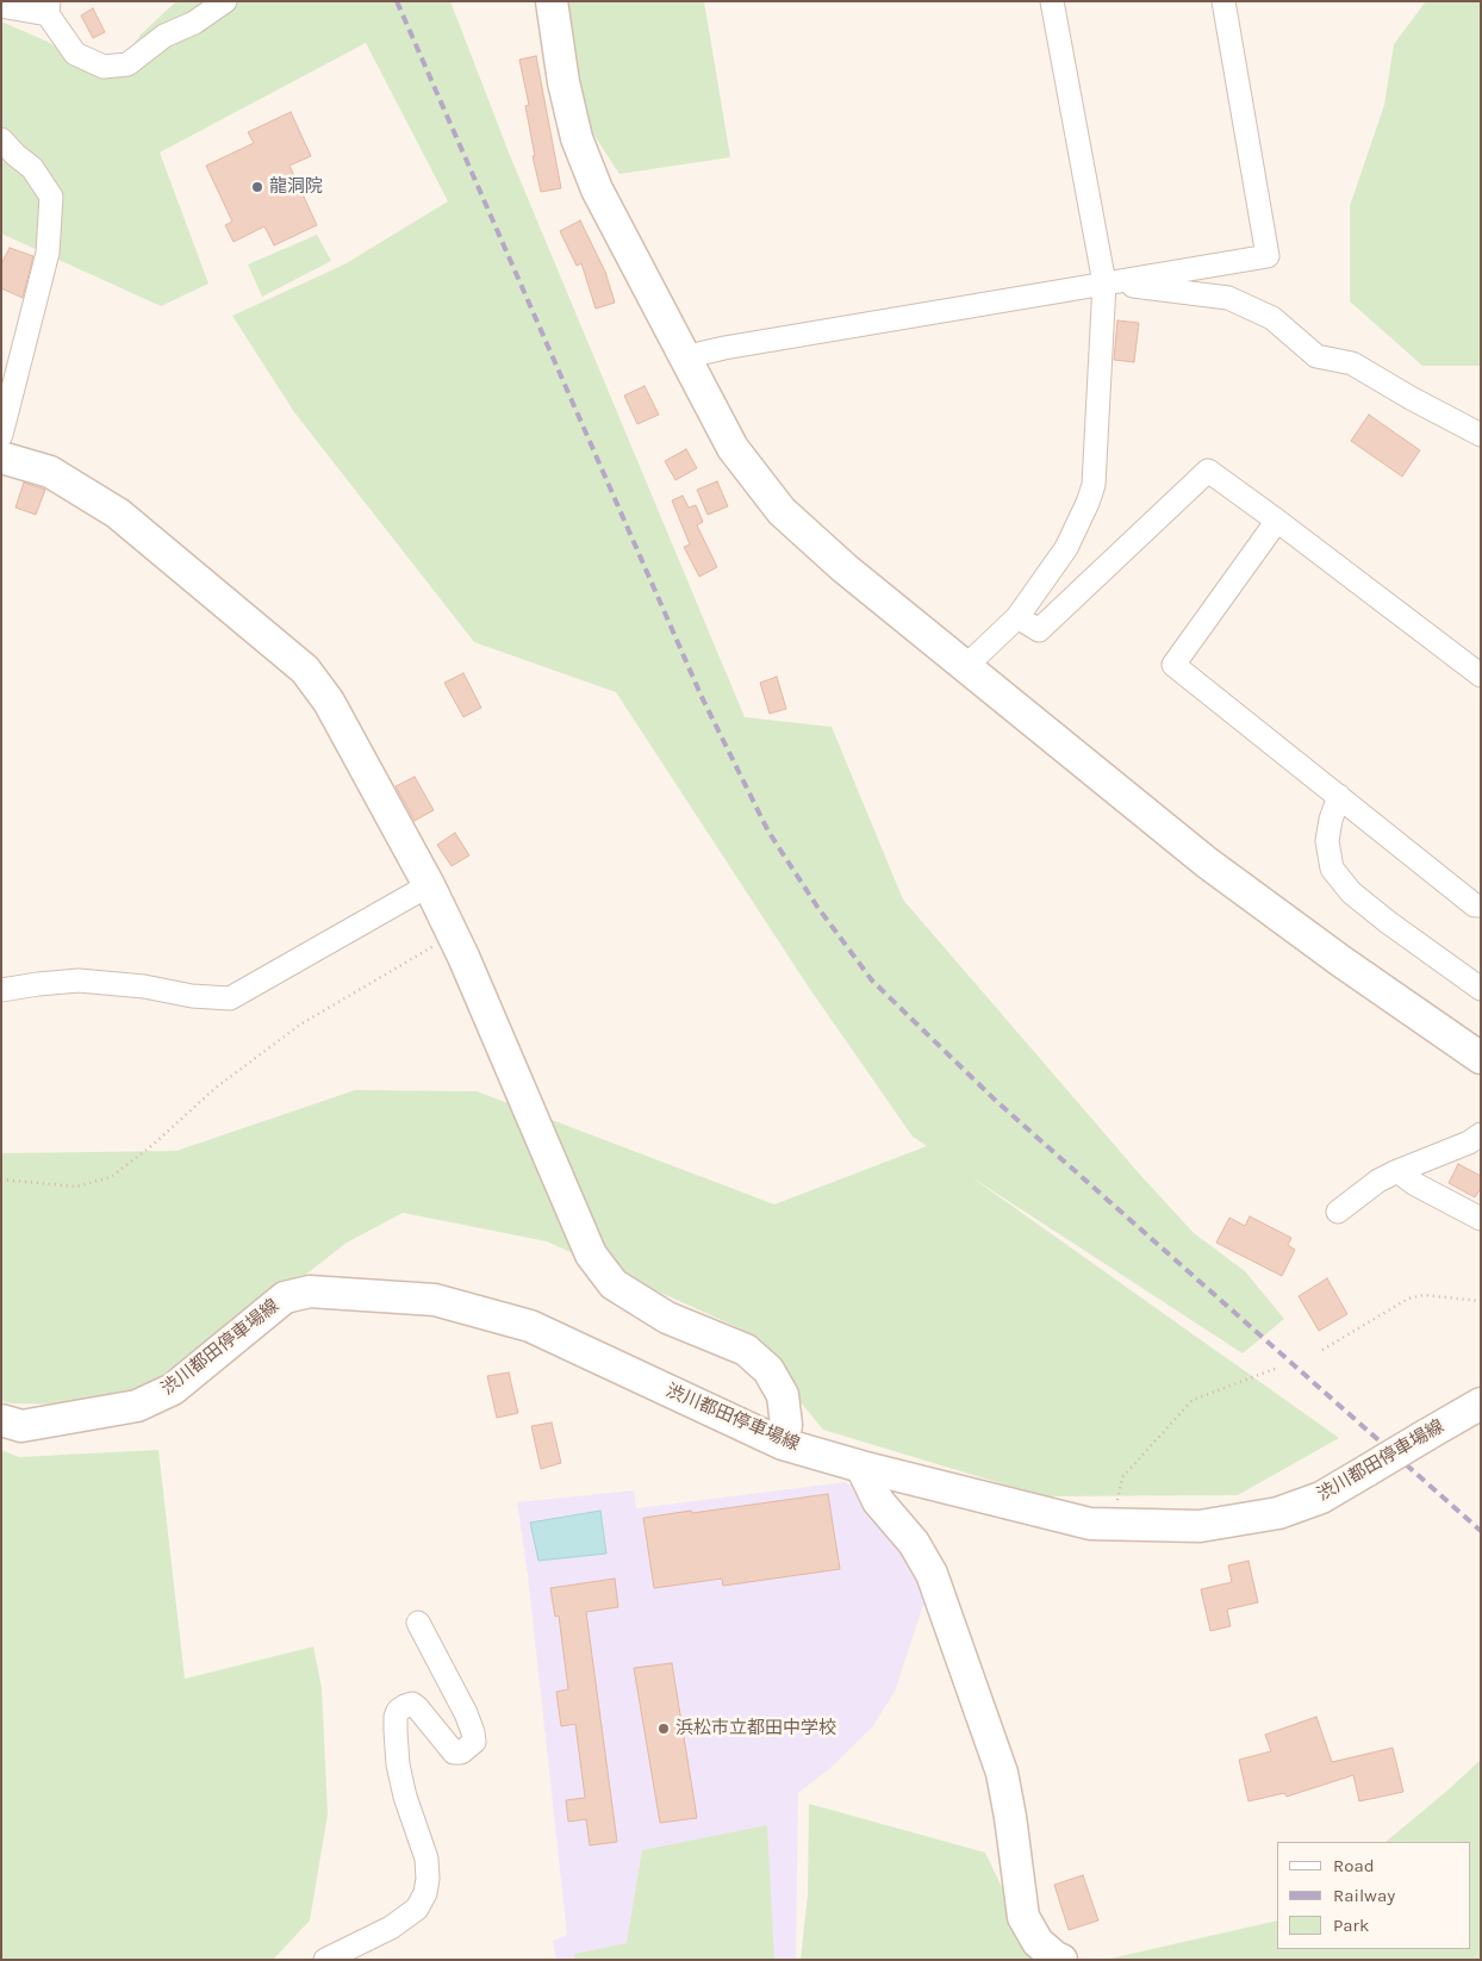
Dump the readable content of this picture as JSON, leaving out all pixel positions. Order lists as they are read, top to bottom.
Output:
{
  "streets": {
    "street": ["渋川都田停車場線"]
  },
  "places": ["龍洞院", "浜松市立都田中学校"],
  "legend": ["Road", "Railway", "Park"]
}
